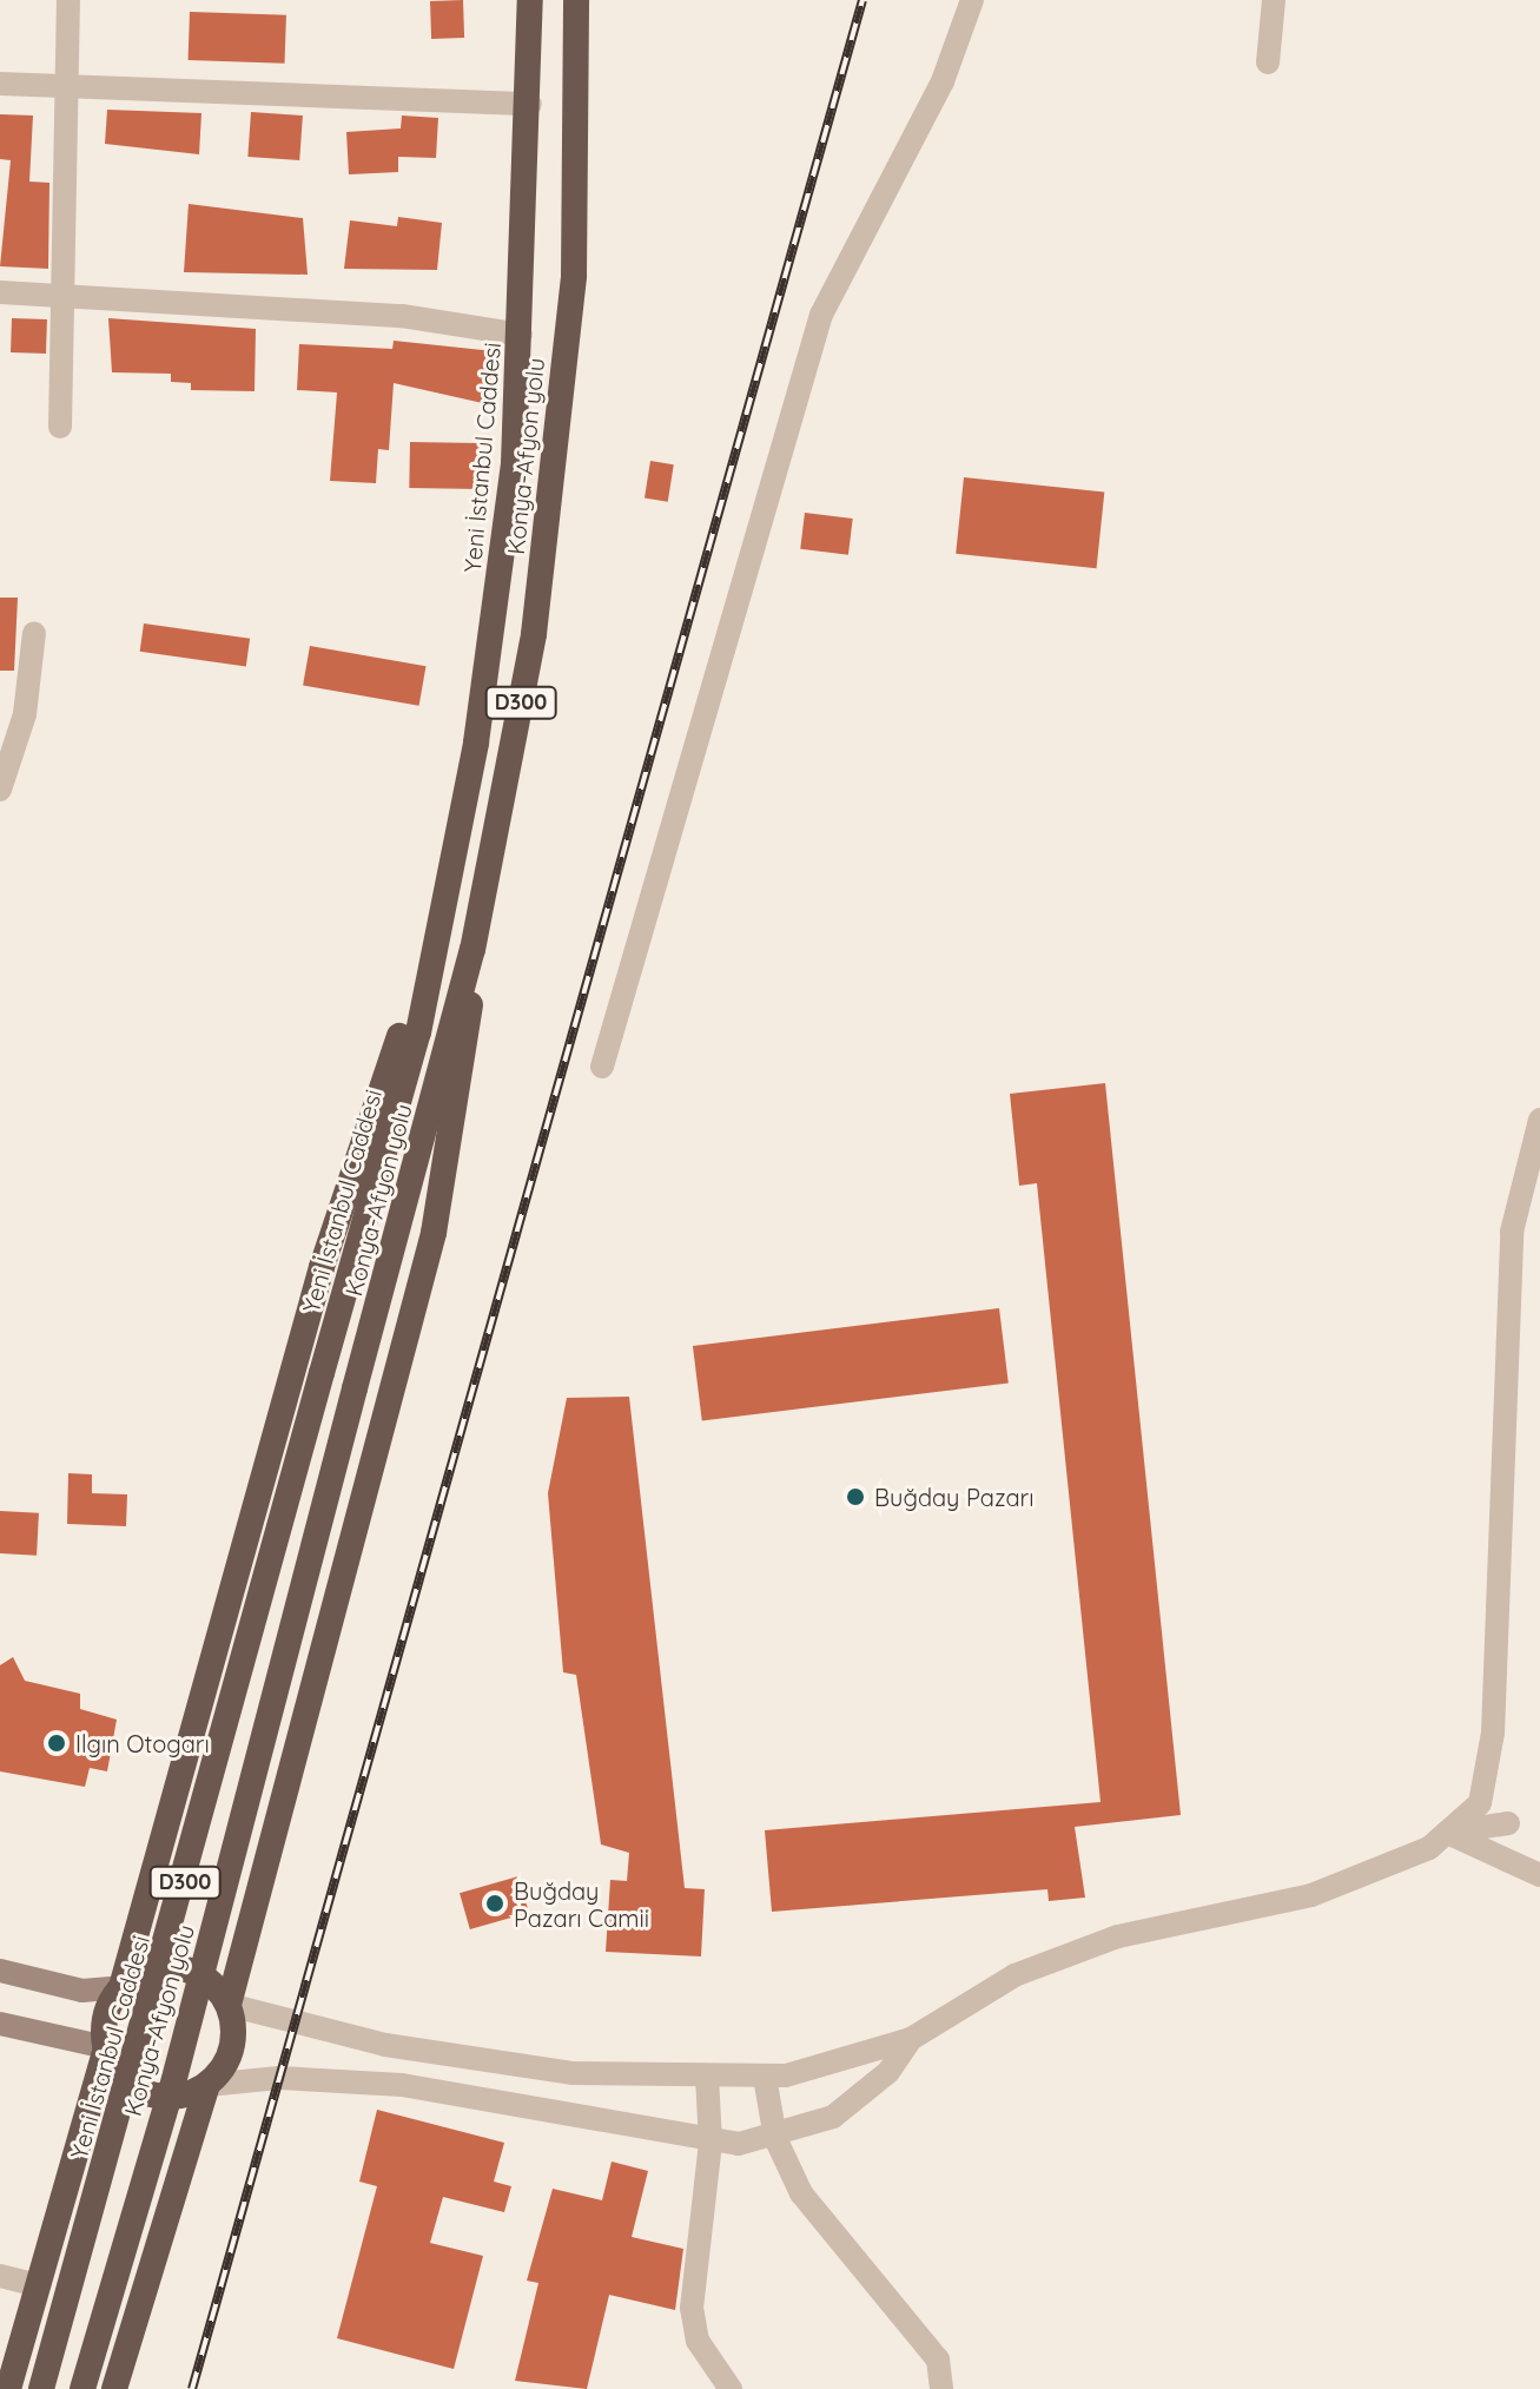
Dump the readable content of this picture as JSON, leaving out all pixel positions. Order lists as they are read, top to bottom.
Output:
{
  "streets": {
    "highway": ["Konya-Afyon yolu", "Yeni İstanbul Caddesi", "D300"]
  },
  "places": ["Buğday Pazarı", "Ilgın Otogarı", "Buğday Pazarı Camii"]
}
